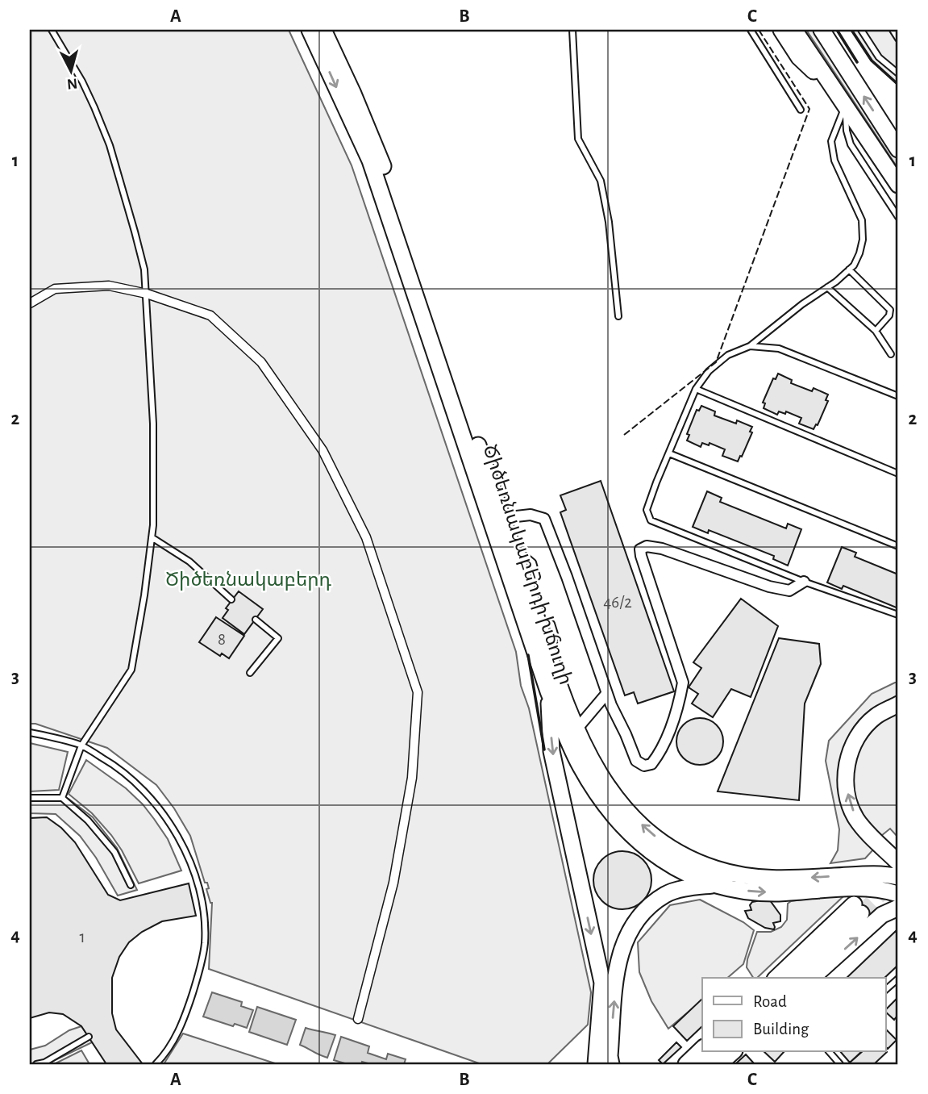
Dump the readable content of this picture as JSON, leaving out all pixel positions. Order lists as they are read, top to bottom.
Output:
{
  "streets": {
    "main road": ["Ծիծեռնակաբերդի խճուղի"]
  },
  "parks": ["Ծիծեռնակաբերդ"],
  "house_numbers": ["46/2", "8", "1"],
  "legend": ["Road", "Building"],
  "north": "bottom",
  "grid": {
    "columns": ["A", "B", "C"],
    "rows": [
      "1",
      "2",
      "3",
      "4"
    ]
  }
}
